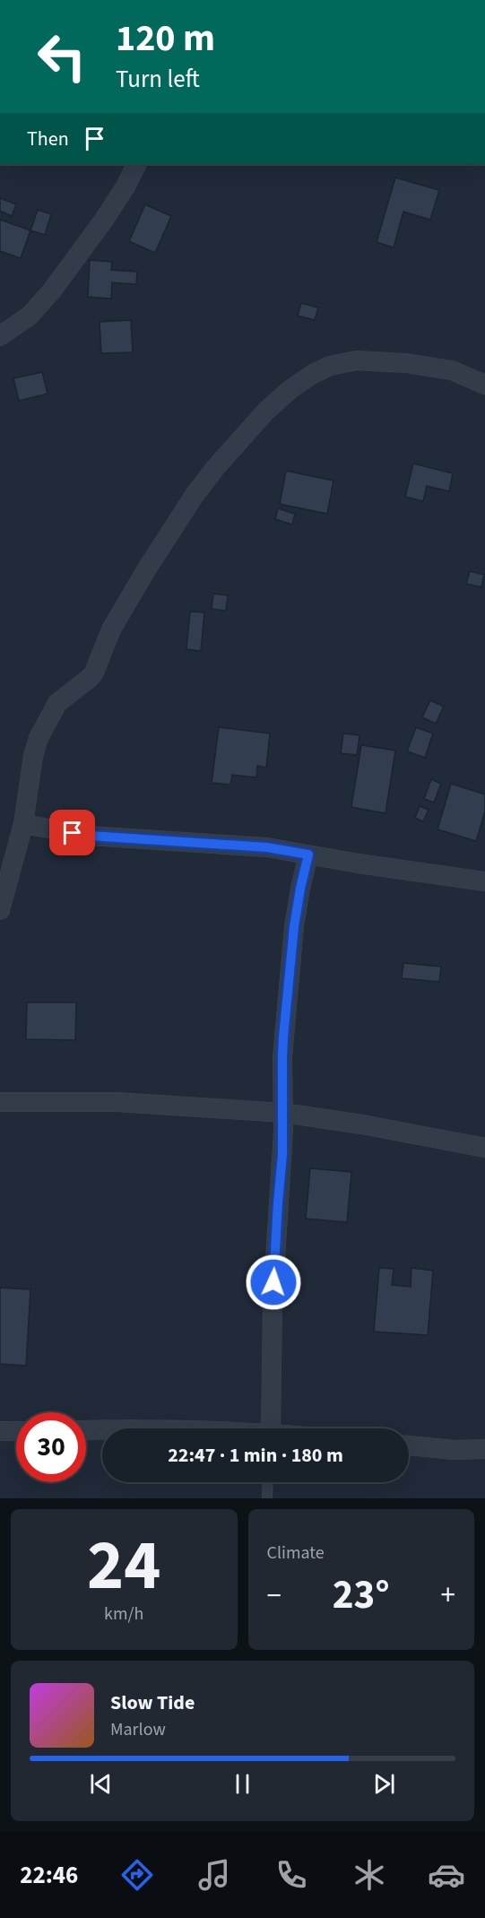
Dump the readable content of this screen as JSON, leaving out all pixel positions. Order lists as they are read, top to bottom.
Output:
{
  "page": {
    "turn": ["120 m", "Turn left"],
    "then": "Then",
    "limit": "30",
    "trip": "22:47 · 1 min · 180 m",
    "tile": [
      ["24", "km/h"],
      "Climate"
    ],
    "heat": ["−", "23°", "+"],
    "song": ["Slow Tide", "Marlow"],
    "tabs": "22:46"
  }
}
